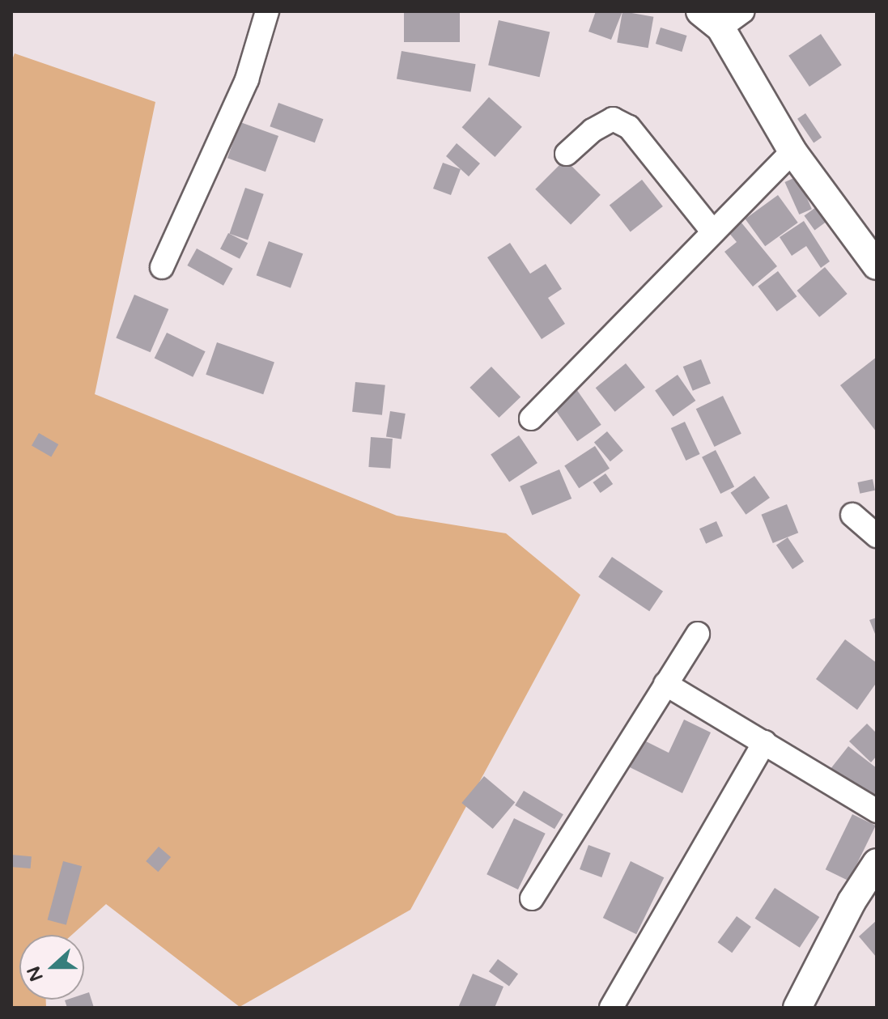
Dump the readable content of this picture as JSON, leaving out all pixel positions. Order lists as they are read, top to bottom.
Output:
{
  "north": "left"
}
